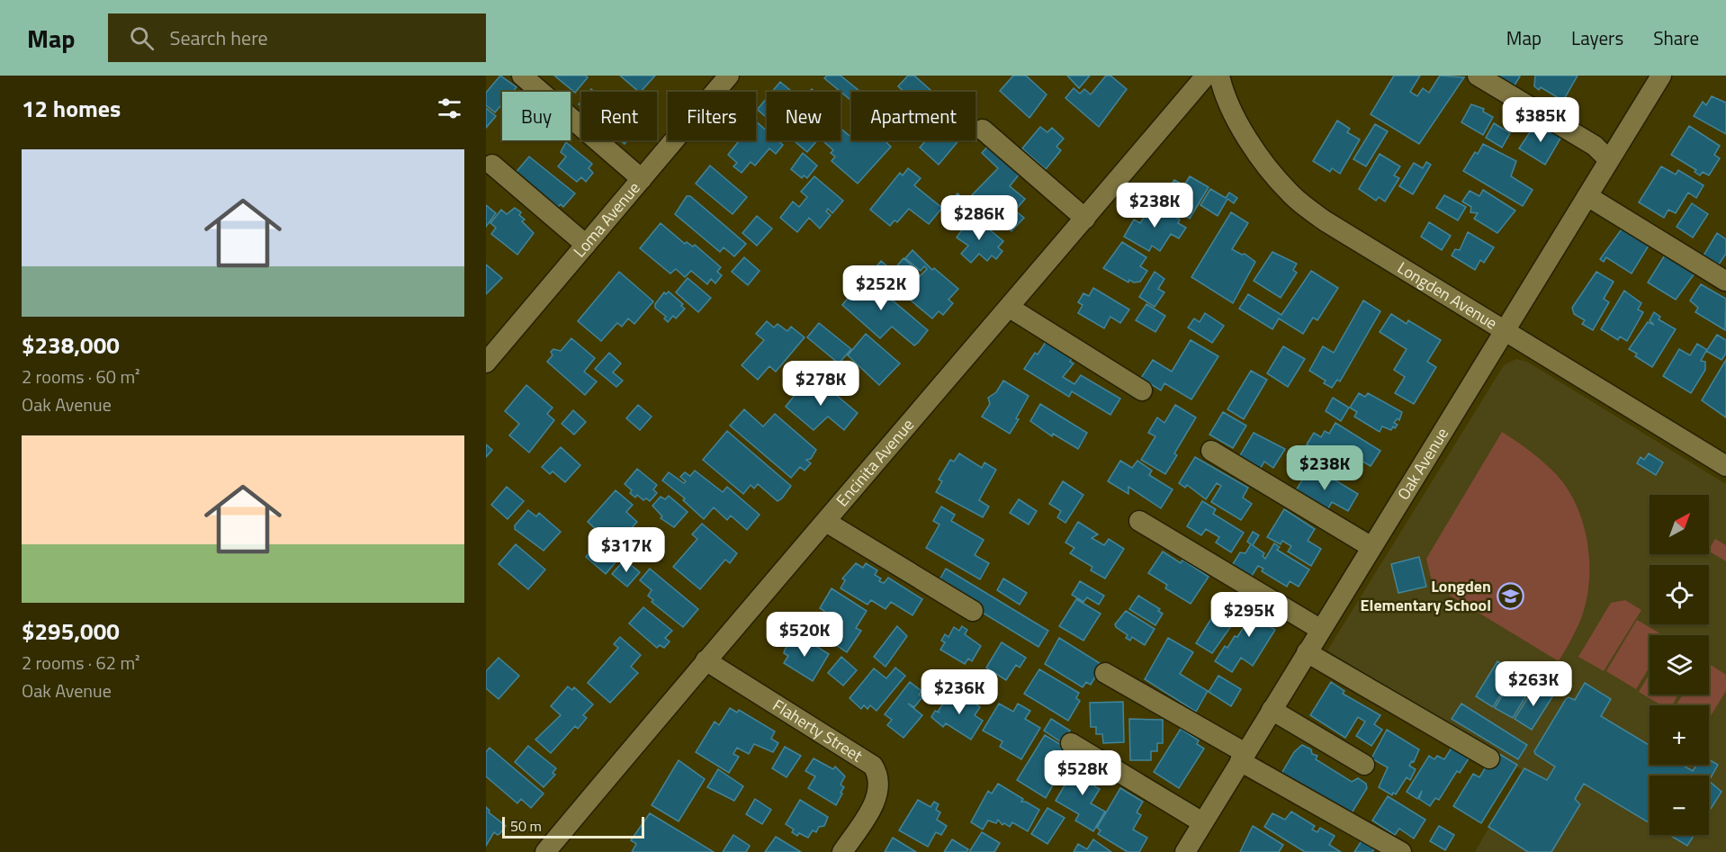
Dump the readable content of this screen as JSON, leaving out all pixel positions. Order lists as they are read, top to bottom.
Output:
{
  "streets": {
    "street": [
      "Loma Avenue",
      "Longden Avenue",
      "Encinita Avenue",
      "Oak Avenue",
      "Flaherty Street"
    ]
  },
  "crossings": [
    ["Longden Avenue", "Oak Avenue"],
    ["Encinita Avenue", "Flaherty Street"]
  ],
  "places": {
    "school or university": ["Longden Elementary School"]
  },
  "scale_bar": "50 m",
  "north": "top right",
  "page": {
    "header": "Map",
    "search": "Search here",
    "nav": ["Map", "Layers", "Share"],
    "heading": "12 homes",
    "chip": [
      "Buy",
      "Rent",
      "Filters",
      "New",
      "Apartment"
    ],
    "price": [
      "$385K",
      "$238K",
      "$286K",
      "$252K",
      "$278K",
      "$238K",
      "$317K",
      "$295K",
      "$520K",
      "$263K",
      "$236K",
      "$528K"
    ],
    "list": [
      {
        "name": "$238,000",
        "note": "2 rooms · 60 m² · Oak Avenue"
      },
      {
        "name": "$295,000",
        "note": "2 rooms · 62 m² · Oak Avenue"
      }
    ],
    "map_buttons": ["+", "−"],
    "scale": "50 m"
  }
}
